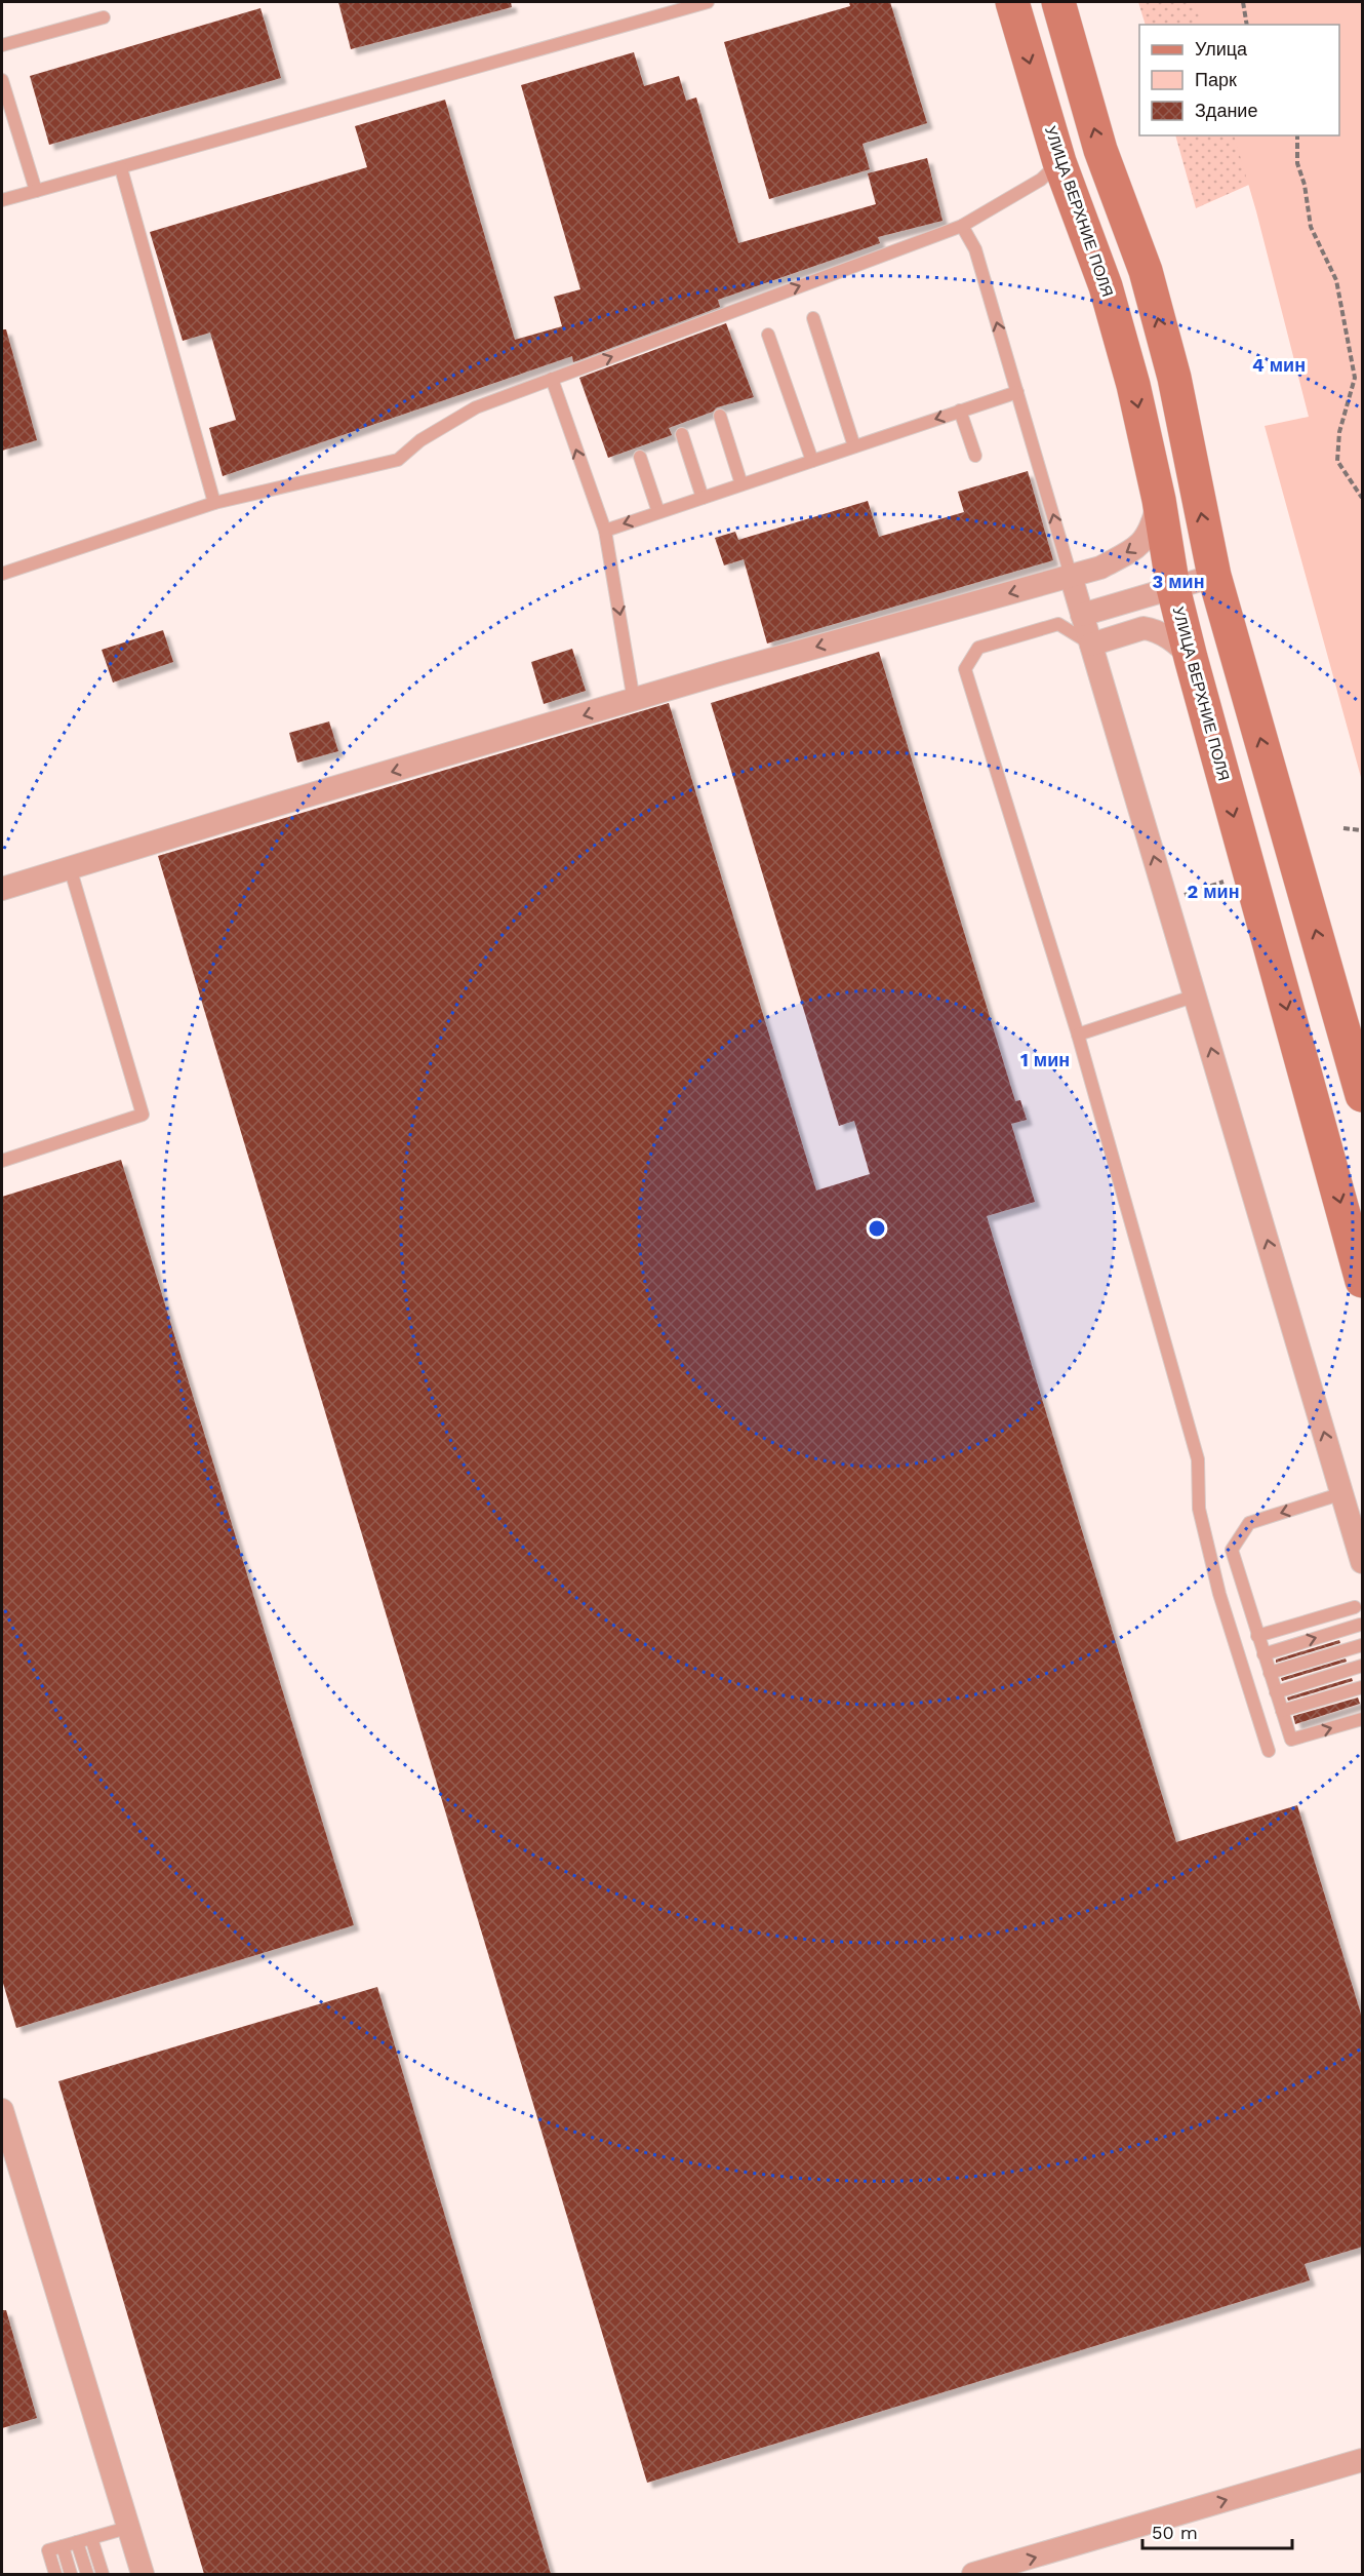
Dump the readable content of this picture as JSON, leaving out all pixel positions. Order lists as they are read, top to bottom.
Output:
{
  "streets": {
    "main road": ["УЛИЦА ВЕРХНИЕ ПОЛЯ"]
  },
  "legend": ["Улица", "Парк", "Здание"],
  "scale_bar": "50 m",
  "rings": [
    "4 мин",
    "3 мин",
    "2 мин",
    "1 мин"
  ]
}
